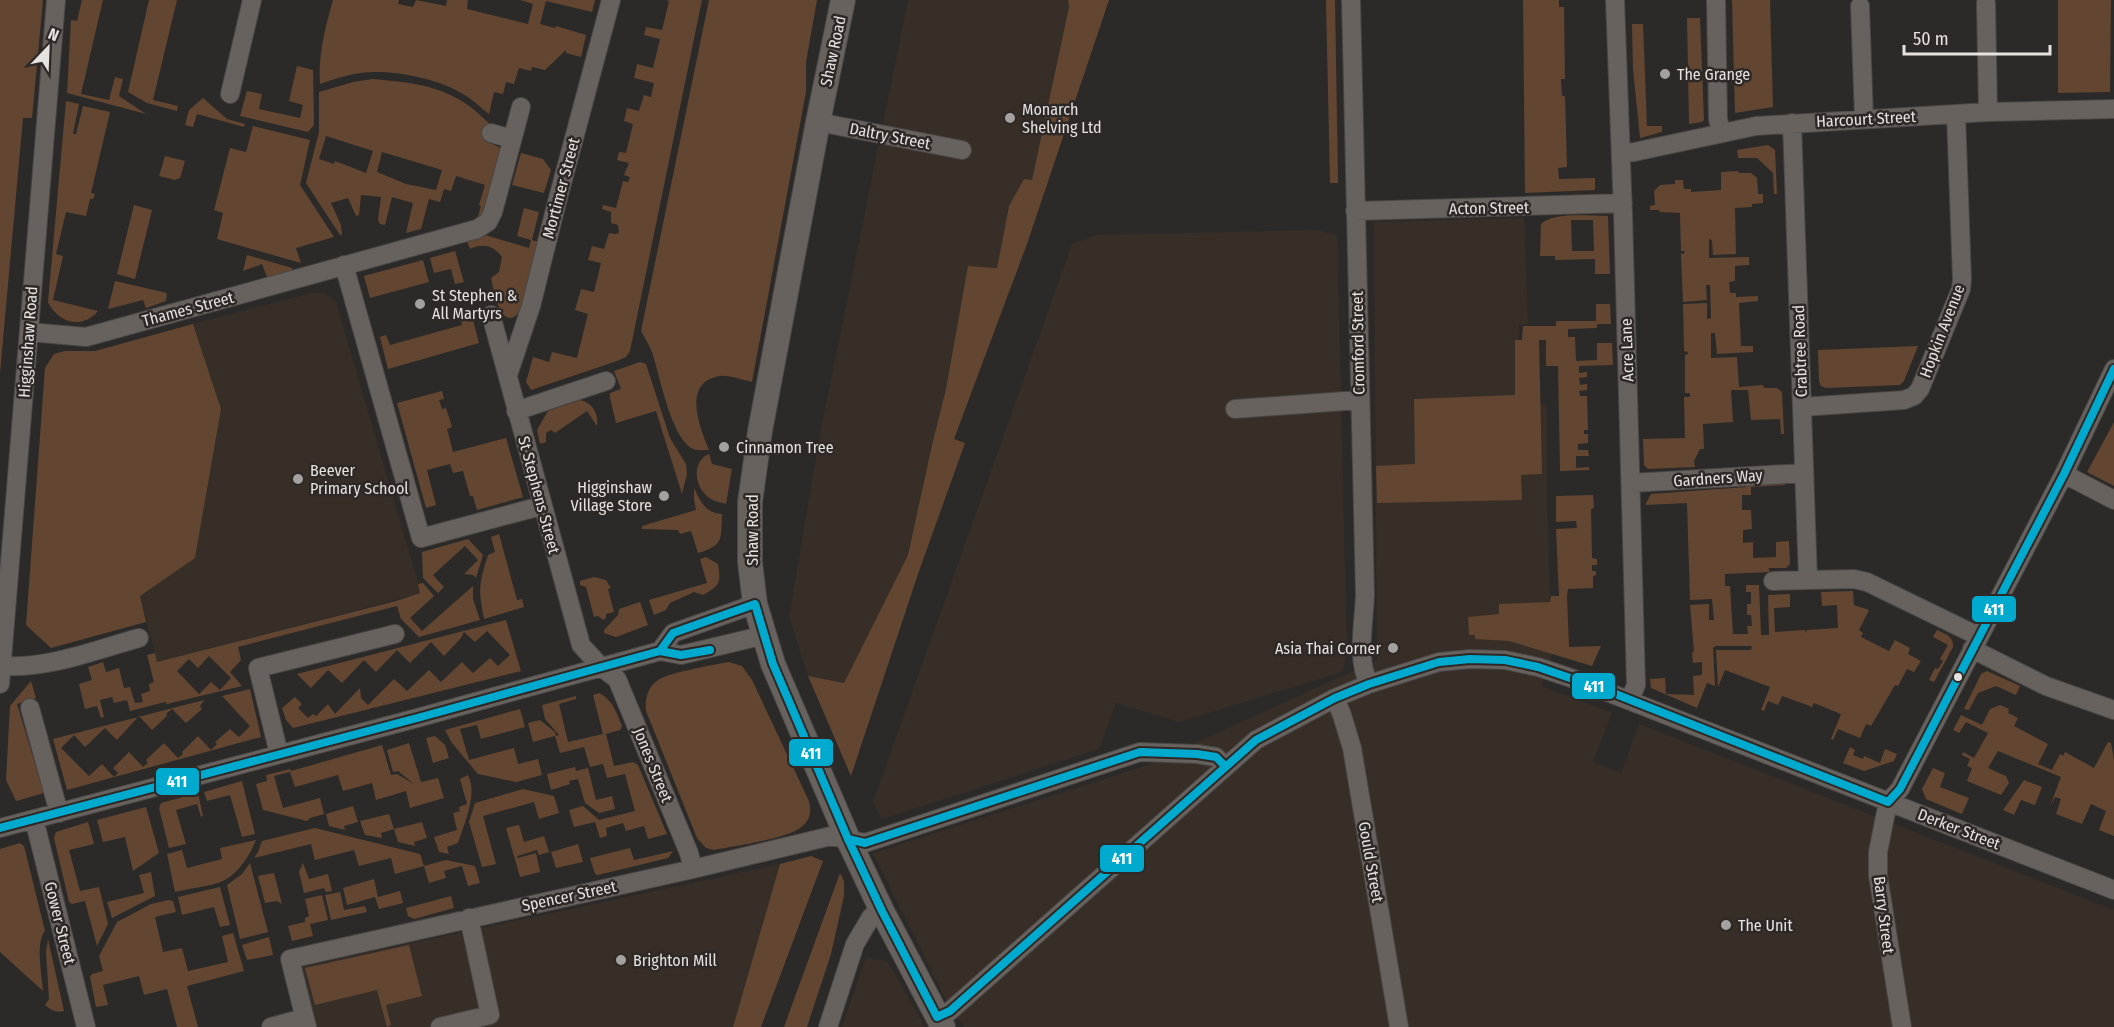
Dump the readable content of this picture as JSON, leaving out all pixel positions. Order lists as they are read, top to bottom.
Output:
{
  "streets": {
    "main road": ["Shaw Road"],
    "street": [
      "Harcourt Street",
      "Daltry Street",
      "Mortimer Street",
      "Acton Street",
      "Thames Street",
      "Hopkin Avenue",
      "Higginshaw Road",
      "Cromford Street",
      "Acre Lane",
      "Crabtree Road",
      "Gardners Way",
      "St Stephens Street",
      "Jones Street",
      "Derker Street",
      "Gould Street",
      "Spencer Street",
      "Barry Street",
      "Gower Street"
    ]
  },
  "crossings": [
    ["Shaw Road", "Daltry Street"],
    ["Shaw Road", "Derker Street"],
    ["Shaw Road", "Spencer Street"],
    ["Harcourt Street", "Hopkin Avenue"],
    ["Harcourt Street", "Acre Lane"],
    ["Harcourt Street", "Crabtree Road"],
    ["Mortimer Street", "St Stephens Street"],
    ["Acton Street", "Cromford Street"],
    ["Acton Street", "Acre Lane"],
    ["Thames Street", "Higginshaw Road"],
    ["Hopkin Avenue", "Crabtree Road"],
    ["Cromford Street", "Derker Street"],
    ["Acre Lane", "Gardners Way"],
    ["Acre Lane", "Derker Street"],
    ["Crabtree Road", "Gardners Way"],
    ["St Stephens Street", "Jones Street"],
    ["Jones Street", "Spencer Street"],
    ["Derker Street", "Gould Street"],
    ["Derker Street", "Spencer Street"],
    ["Derker Street", "Barry Street"]
  ],
  "places": [
    "The Grange",
    "Monarch Shelving Ltd",
    "St Stephen & All Martyrs",
    "Cinnamon Tree",
    "Beever Primary School",
    "Higginshaw Village Store",
    "Asia Thai Corner",
    "The Unit",
    "Brighton Mill"
  ],
  "lines": ["transit line 411"],
  "scale_bar": "50 m",
  "north": "top right"
}
